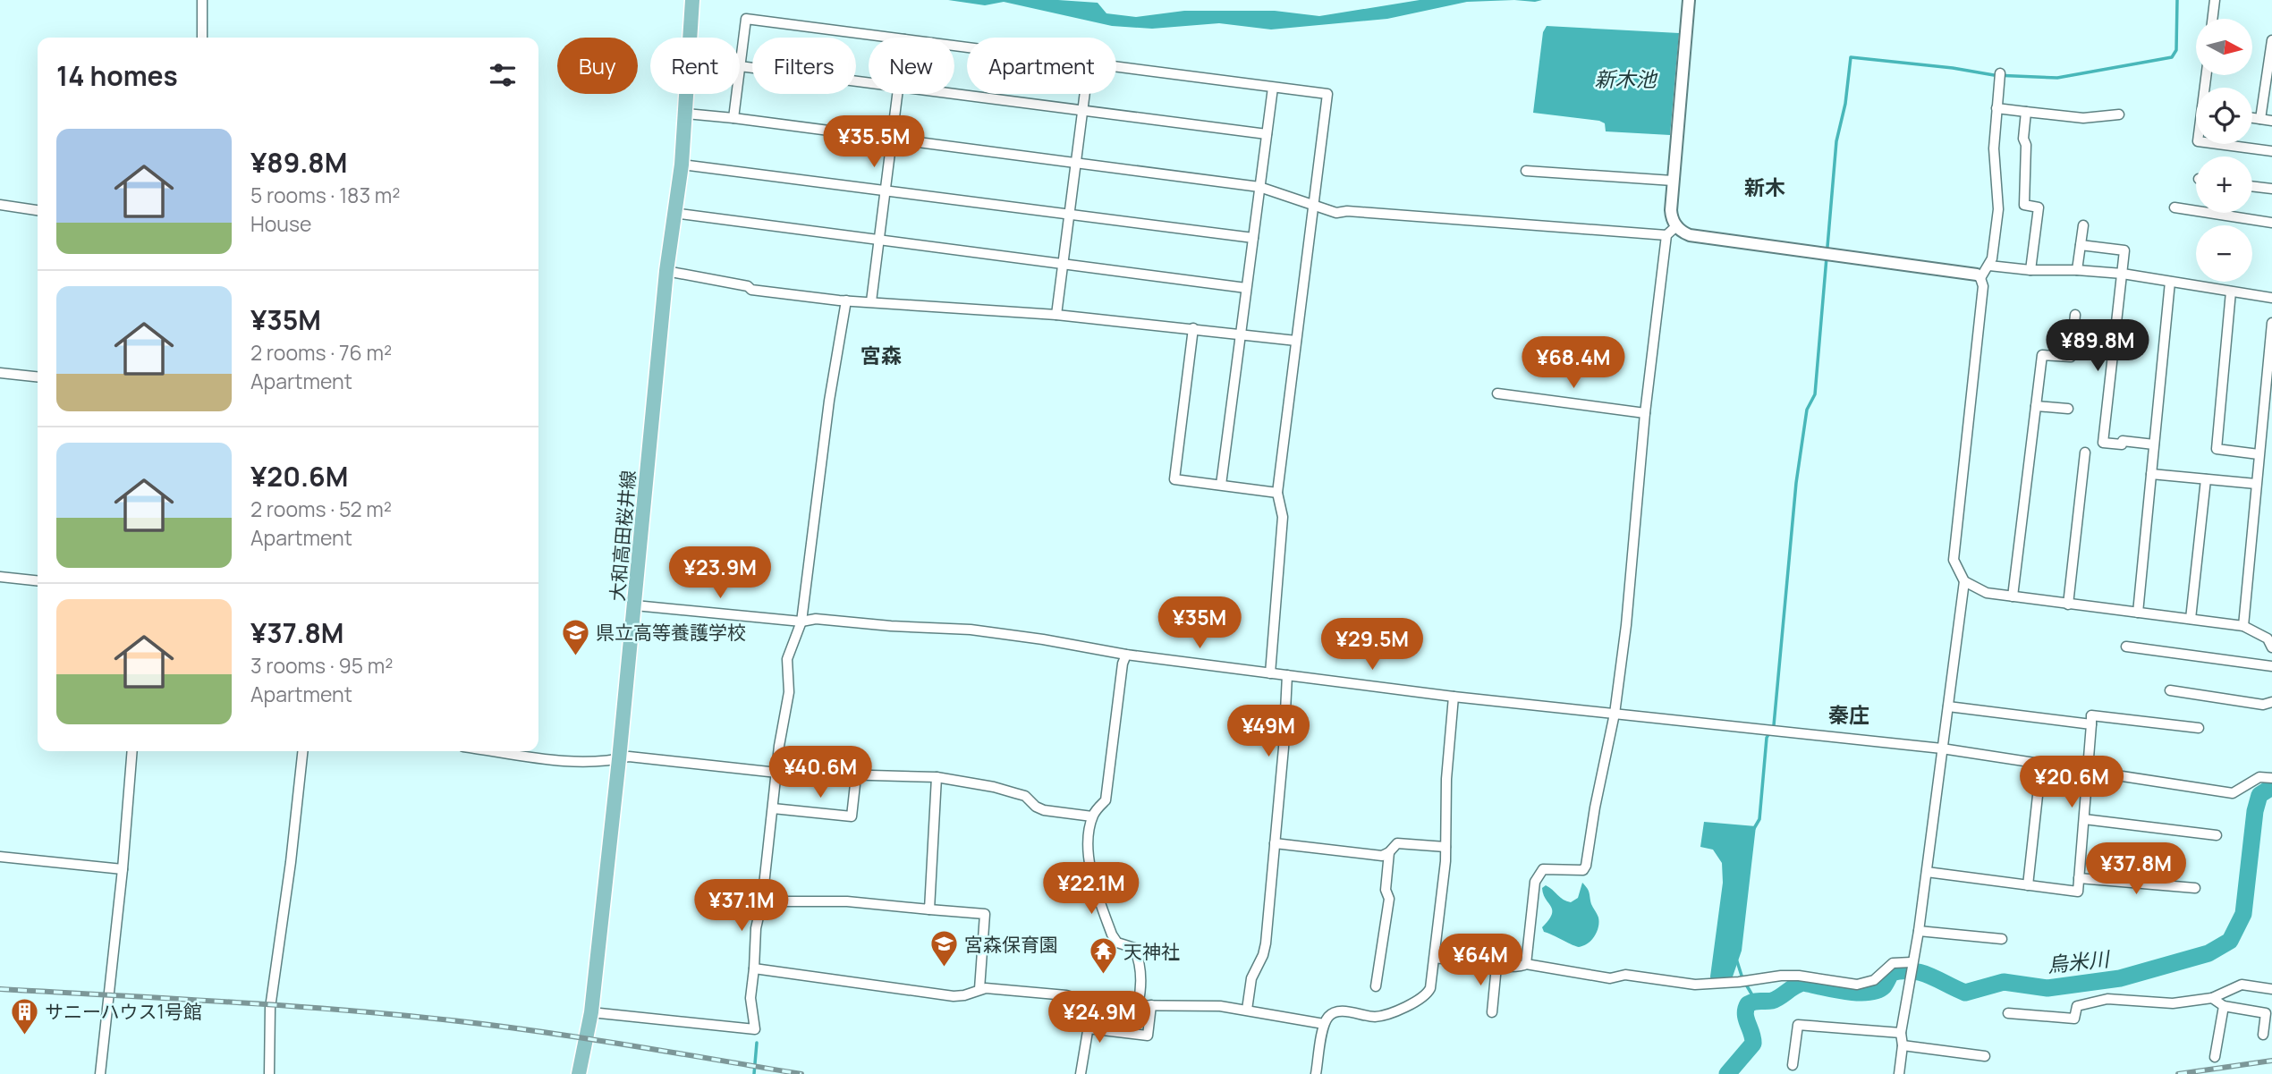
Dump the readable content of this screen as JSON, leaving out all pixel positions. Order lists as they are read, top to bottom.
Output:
{
  "streets": {
    "main road": ["大和高田桜井線"]
  },
  "districts": ["新木", "宮森", "秦庄"],
  "water": ["新木池", "烏米川"],
  "places": {
    "school or university": ["県立高等養護学校", "宮森保育園"],
    "temple": ["天神社"],
    "building": ["サニーハウス1号館"]
  },
  "north": "right",
  "page": {
    "map_buttons": ["+", "−"],
    "chip": [
      "Buy",
      "Rent",
      "Filters",
      "New",
      "Apartment"
    ],
    "heading": "14 homes",
    "list": [
      {
        "name": "¥89.8M",
        "note": "5 rooms · 183 m² · House"
      },
      {
        "name": "¥35M",
        "note": "2 rooms · 76 m² · Apartment"
      },
      {
        "name": "¥20.6M",
        "note": "2 rooms · 52 m² · Apartment"
      },
      {
        "name": "¥37.8M",
        "note": "3 rooms · 95 m² · Apartment"
      }
    ],
    "price": [
      "¥35.5M",
      "¥89.8M",
      "¥68.4M",
      "¥23.9M",
      "¥35M",
      "¥29.5M",
      "¥49M",
      "¥40.6M",
      "¥20.6M",
      "¥37.8M",
      "¥22.1M",
      "¥37.1M",
      "¥64M",
      "¥24.9M"
    ]
  }
}
